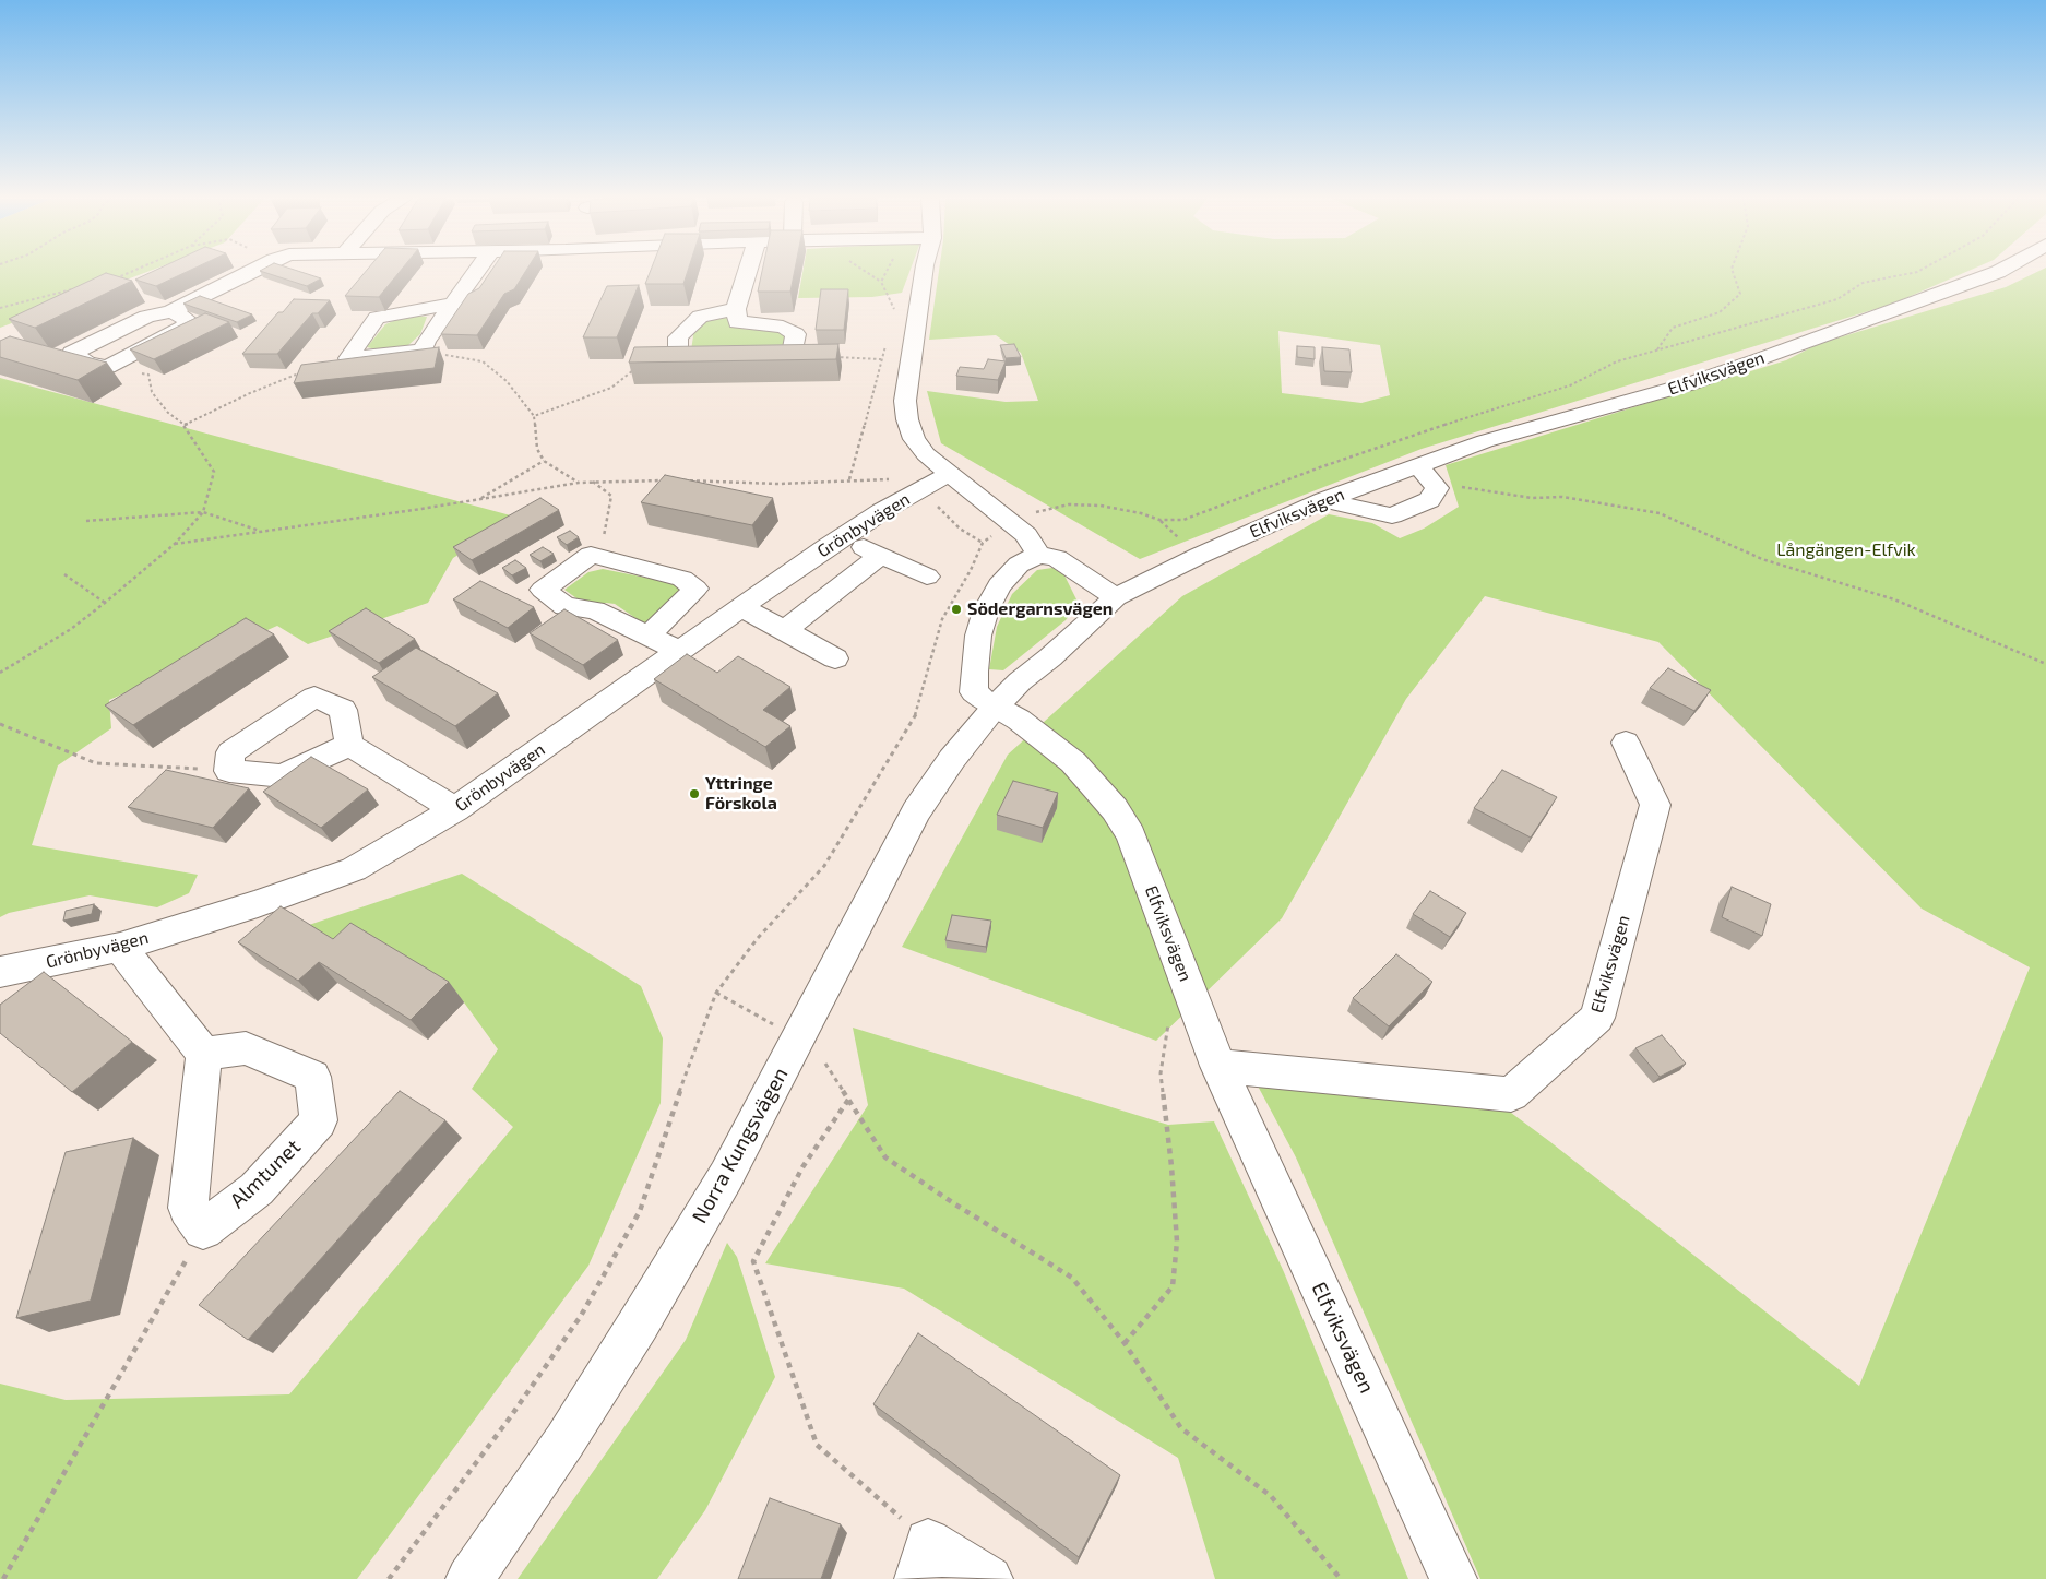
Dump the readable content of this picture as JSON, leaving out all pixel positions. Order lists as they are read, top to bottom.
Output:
{
  "streets": {
    "street": [
      "Elfviksvägen",
      "Grönbyvägen",
      "Norra Kungsvägen",
      "Almtunet"
    ]
  },
  "crossings": [
    ["Elfviksvägen", "Norra Kungsvägen"]
  ],
  "parks": ["Långängen-Elfvik"],
  "places": ["Södergarnsvägen", "Yttringe Förskola"]
}
